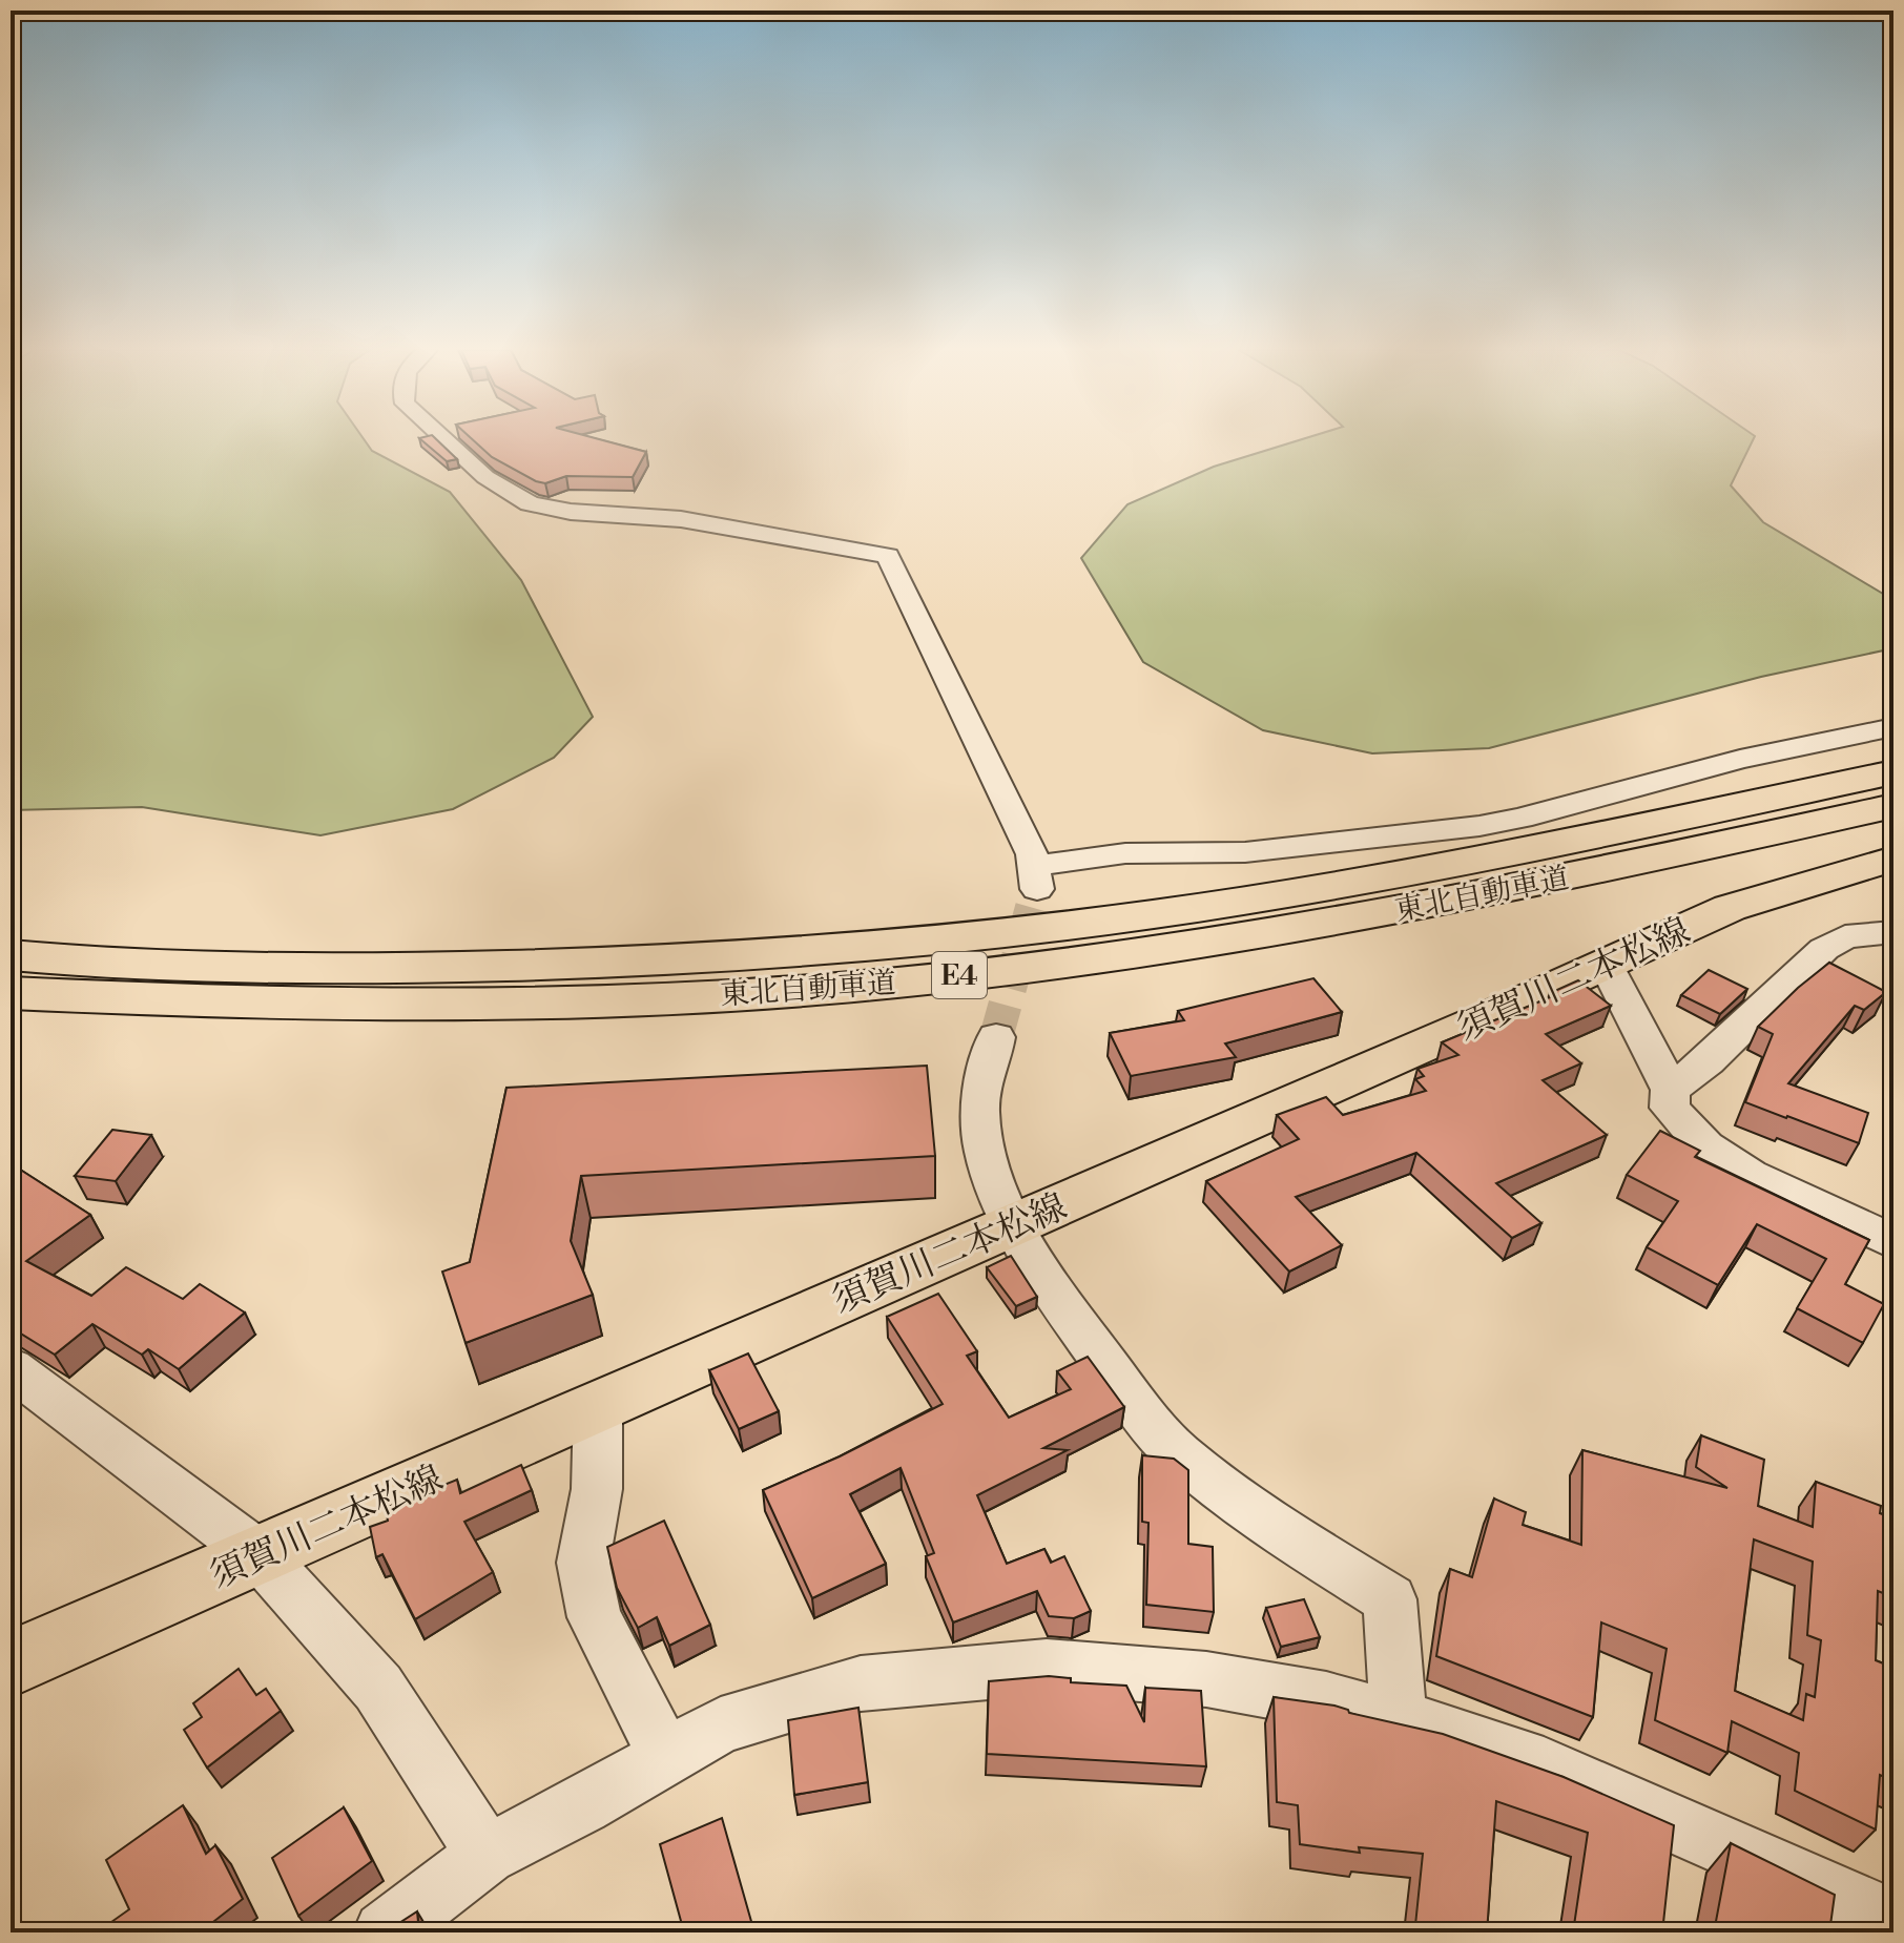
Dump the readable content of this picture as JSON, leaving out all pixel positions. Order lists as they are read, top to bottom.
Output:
{
  "streets": {
    "highway": ["東北自動車道", "E4"],
    "main road": ["須賀川二本松線"]
  }
}
